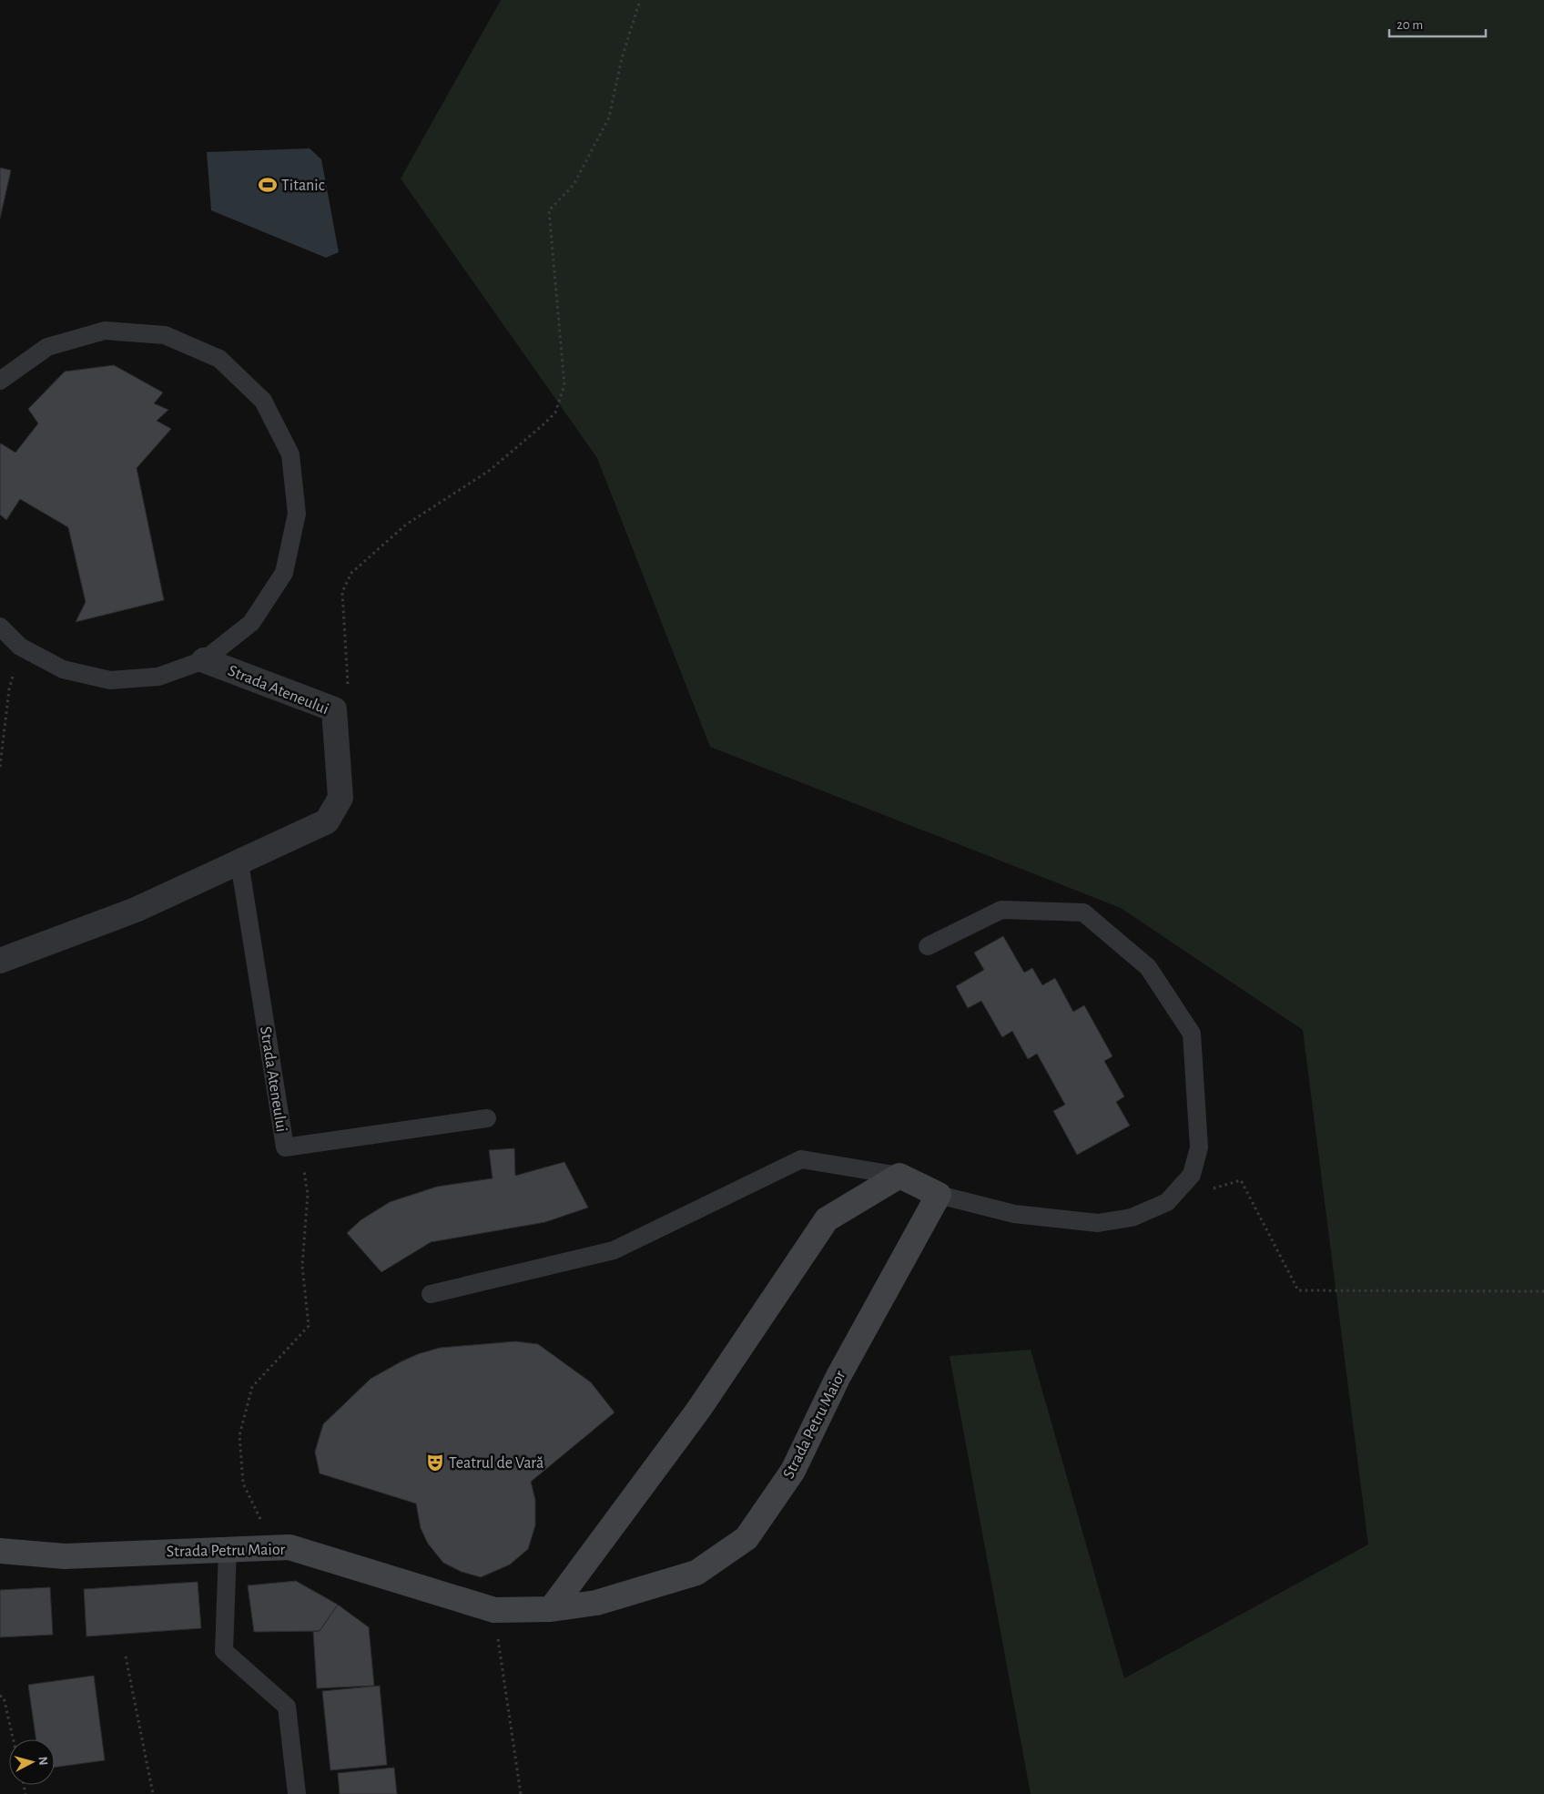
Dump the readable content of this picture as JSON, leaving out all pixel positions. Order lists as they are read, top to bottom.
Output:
{
  "streets": {
    "street": ["Strada Ateneului", "Strada Petru Maior"]
  },
  "places": {
    "sports": ["Titanic"],
    "theatre": ["Teatrul de Vară"]
  },
  "scale_bar": "20 m",
  "north": "right"
}
